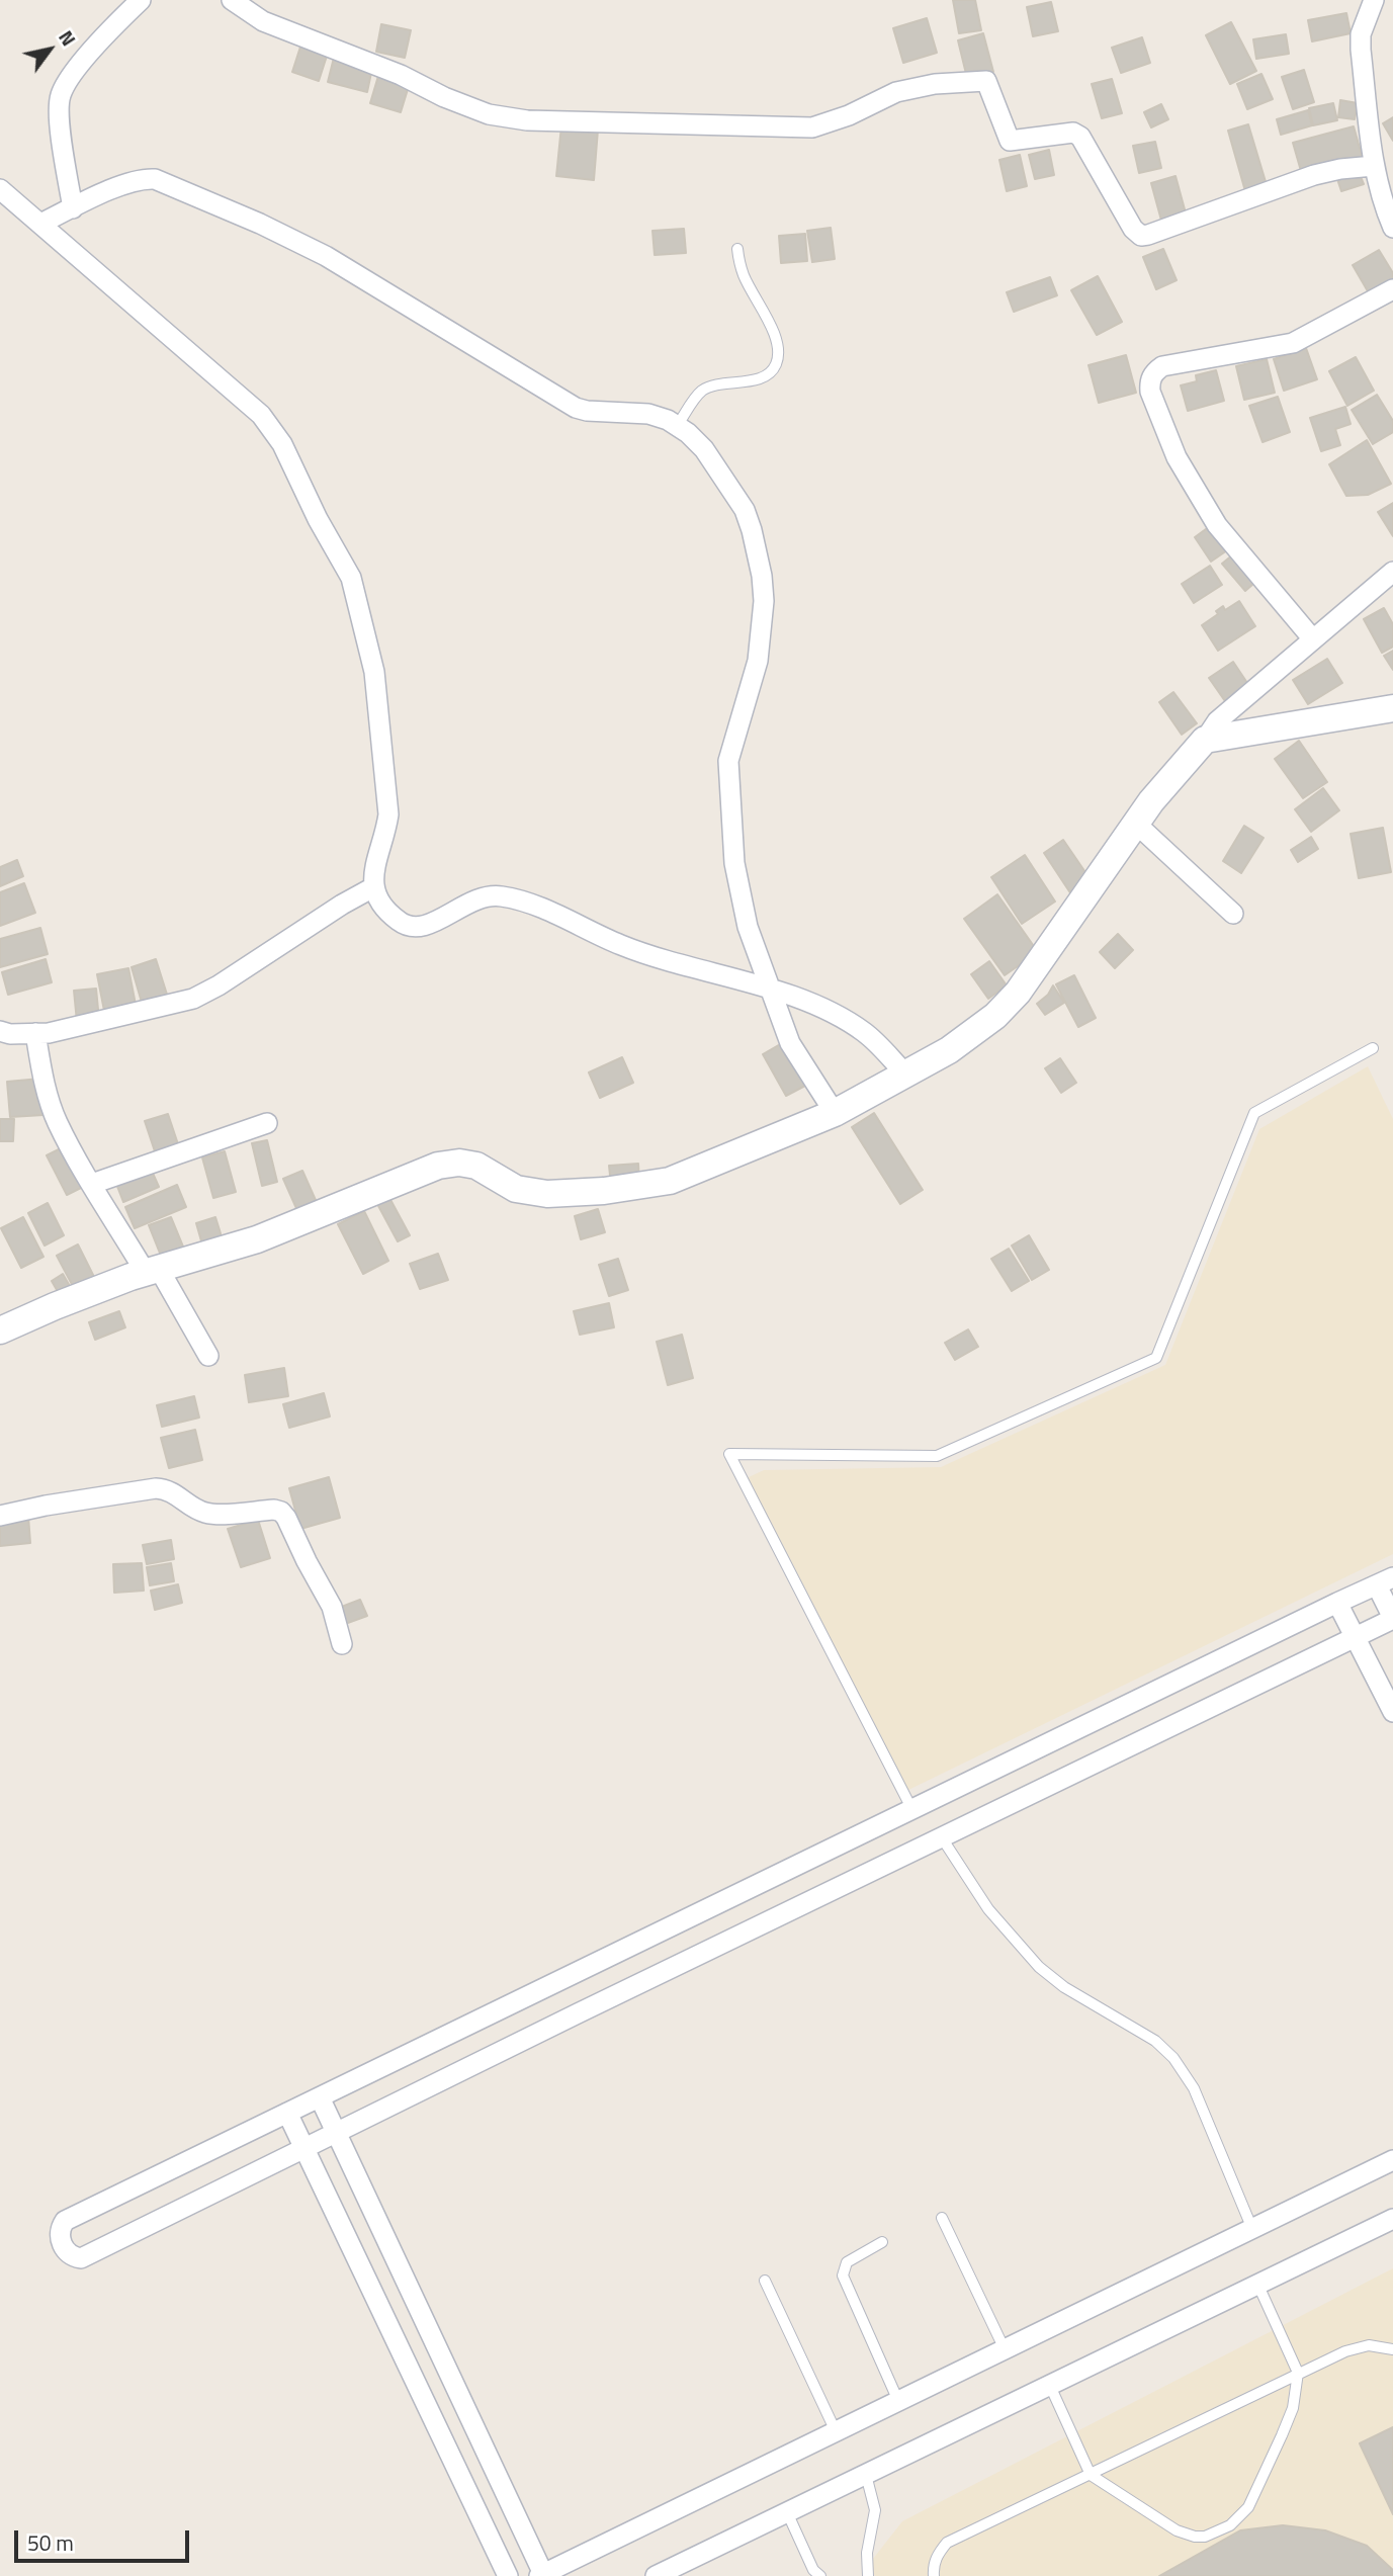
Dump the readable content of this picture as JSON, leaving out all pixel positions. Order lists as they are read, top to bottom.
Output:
{
  "scale_bar": "50 m",
  "north": "top right"
}
